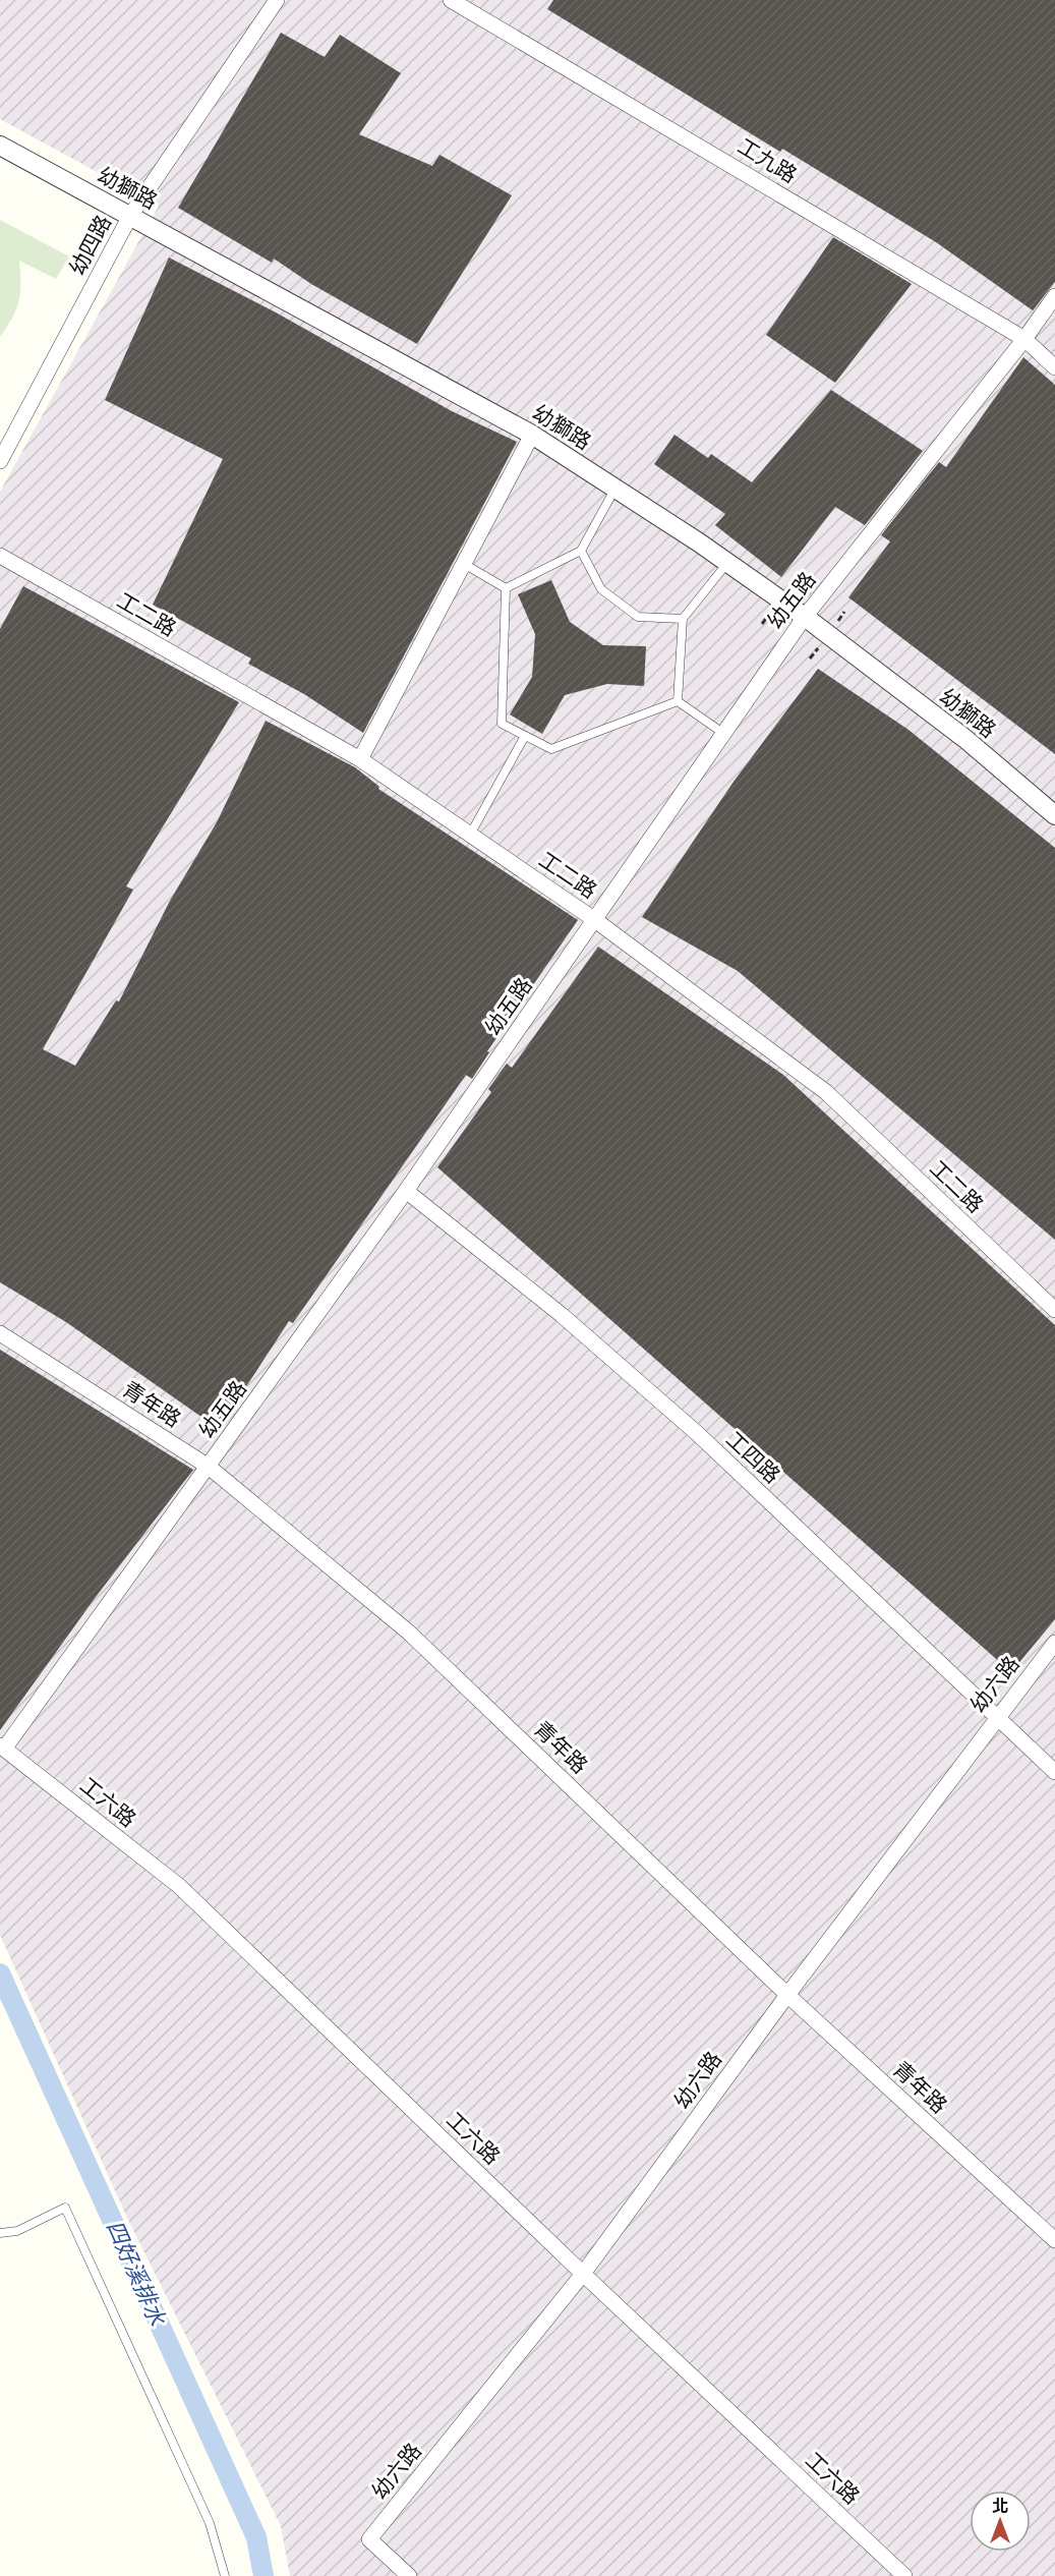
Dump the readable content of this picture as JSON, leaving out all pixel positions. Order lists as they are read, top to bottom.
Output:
{
  "streets": {
    "street": [
      "工九路",
      "幼獅路",
      "幼四路",
      "幼五路",
      "工二路",
      "青年路",
      "工四路",
      "幼六路",
      "工六路"
    ]
  },
  "crossings": [
    ["工九路", "幼五路"],
    ["幼獅路", "幼四路"],
    ["幼獅路", "幼五路"],
    ["幼五路", "工二路"],
    ["幼五路", "青年路"],
    ["幼五路", "工四路"],
    ["幼五路", "工六路"],
    ["青年路", "幼六路"],
    ["工四路", "幼六路"],
    ["幼六路", "工六路"]
  ],
  "water": ["四好溪排水"],
  "north": "top"
}
